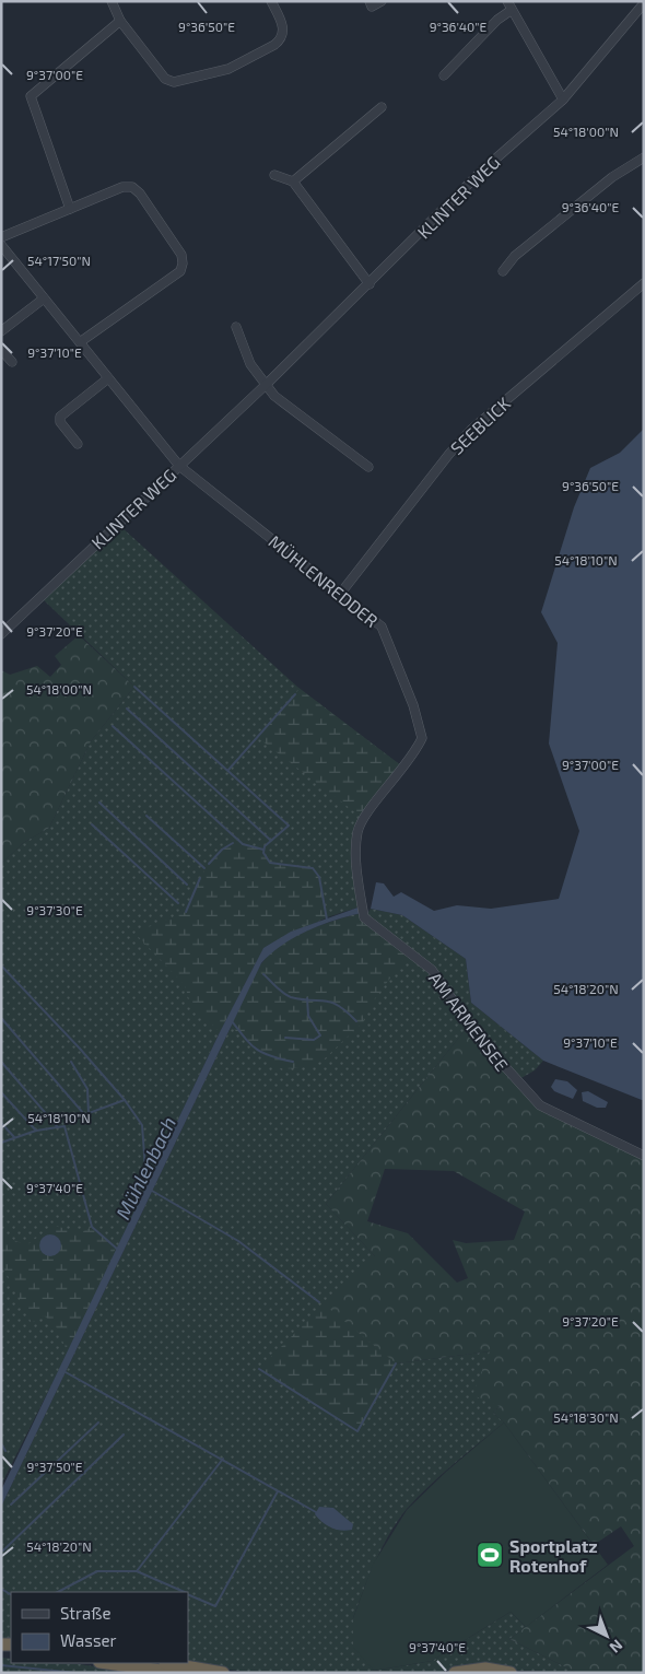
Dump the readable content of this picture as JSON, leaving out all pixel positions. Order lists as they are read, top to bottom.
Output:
{
  "streets": {
    "street": [
      "KLINTER WEG",
      "SEEBLICK",
      "MÜHLENREDDER",
      "AM ARMENSEE"
    ]
  },
  "crossings": [
    ["KLINTER WEG", "MÜHLENREDDER"],
    ["SEEBLICK", "MÜHLENREDDER"],
    ["MÜHLENREDDER", "AM ARMENSEE"]
  ],
  "water": ["Mühlenbach"],
  "places": {
    "sports": ["Sportplatz Rotenhof"]
  },
  "legend": ["Straße", "Wasser"],
  "north": "bottom right",
  "coordinates": [
    "9°36'50\"E",
    "9°36'40\"E",
    "9°37'00\"E",
    "54°18'00\"N",
    "54°17'50\"N",
    "9°37'10\"E",
    "54°18'10\"N",
    "9°37'20\"E",
    "9°37'30\"E",
    "54°18'20\"N",
    "9°37'40\"E",
    "54°18'30\"N",
    "9°37'50\"E"
  ]
}
